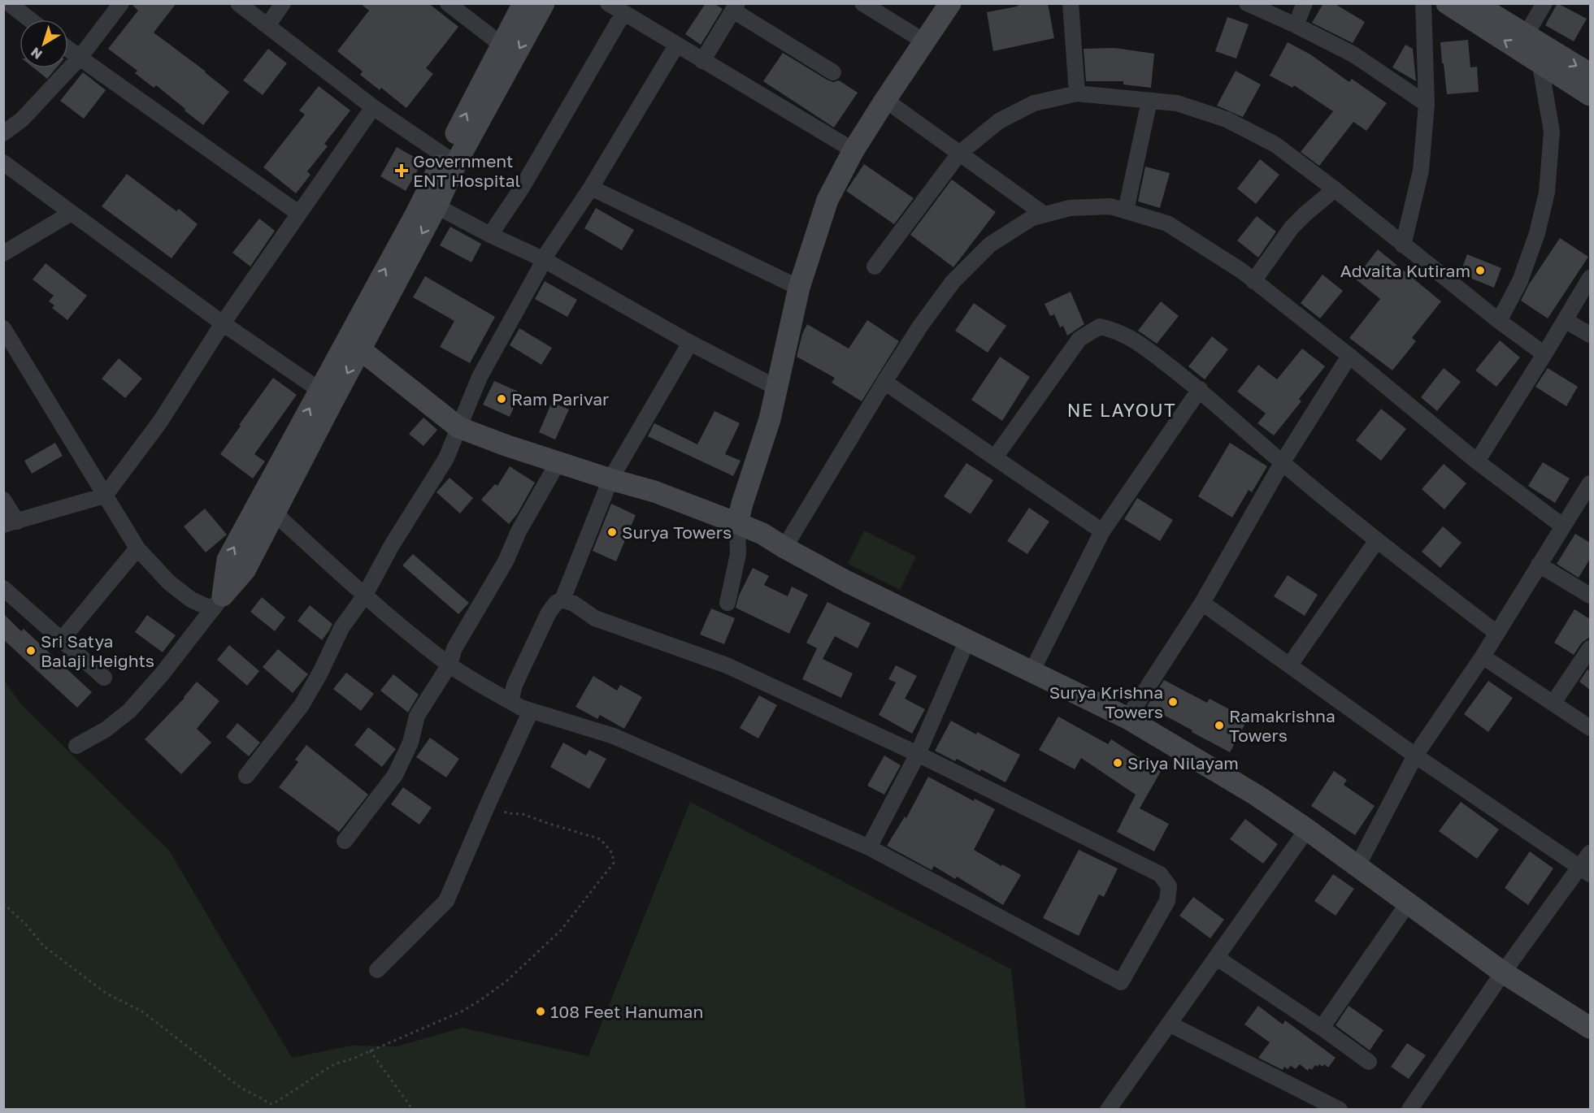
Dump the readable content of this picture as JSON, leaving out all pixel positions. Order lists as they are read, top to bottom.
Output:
{
  "districts": ["NE LAYOUT"],
  "places": {
    "health": ["Government ENT Hospital"],
    "other": [
      "Advaita Kutiram",
      "Ram Parivar",
      "Surya Towers",
      "Sri Satya Balaji Heights",
      "Surya Krishna Towers",
      "Ramakrishna Towers",
      "Sriya Nilayam",
      "108 Feet Hanuman"
    ]
  },
  "north": "bottom left"
}
